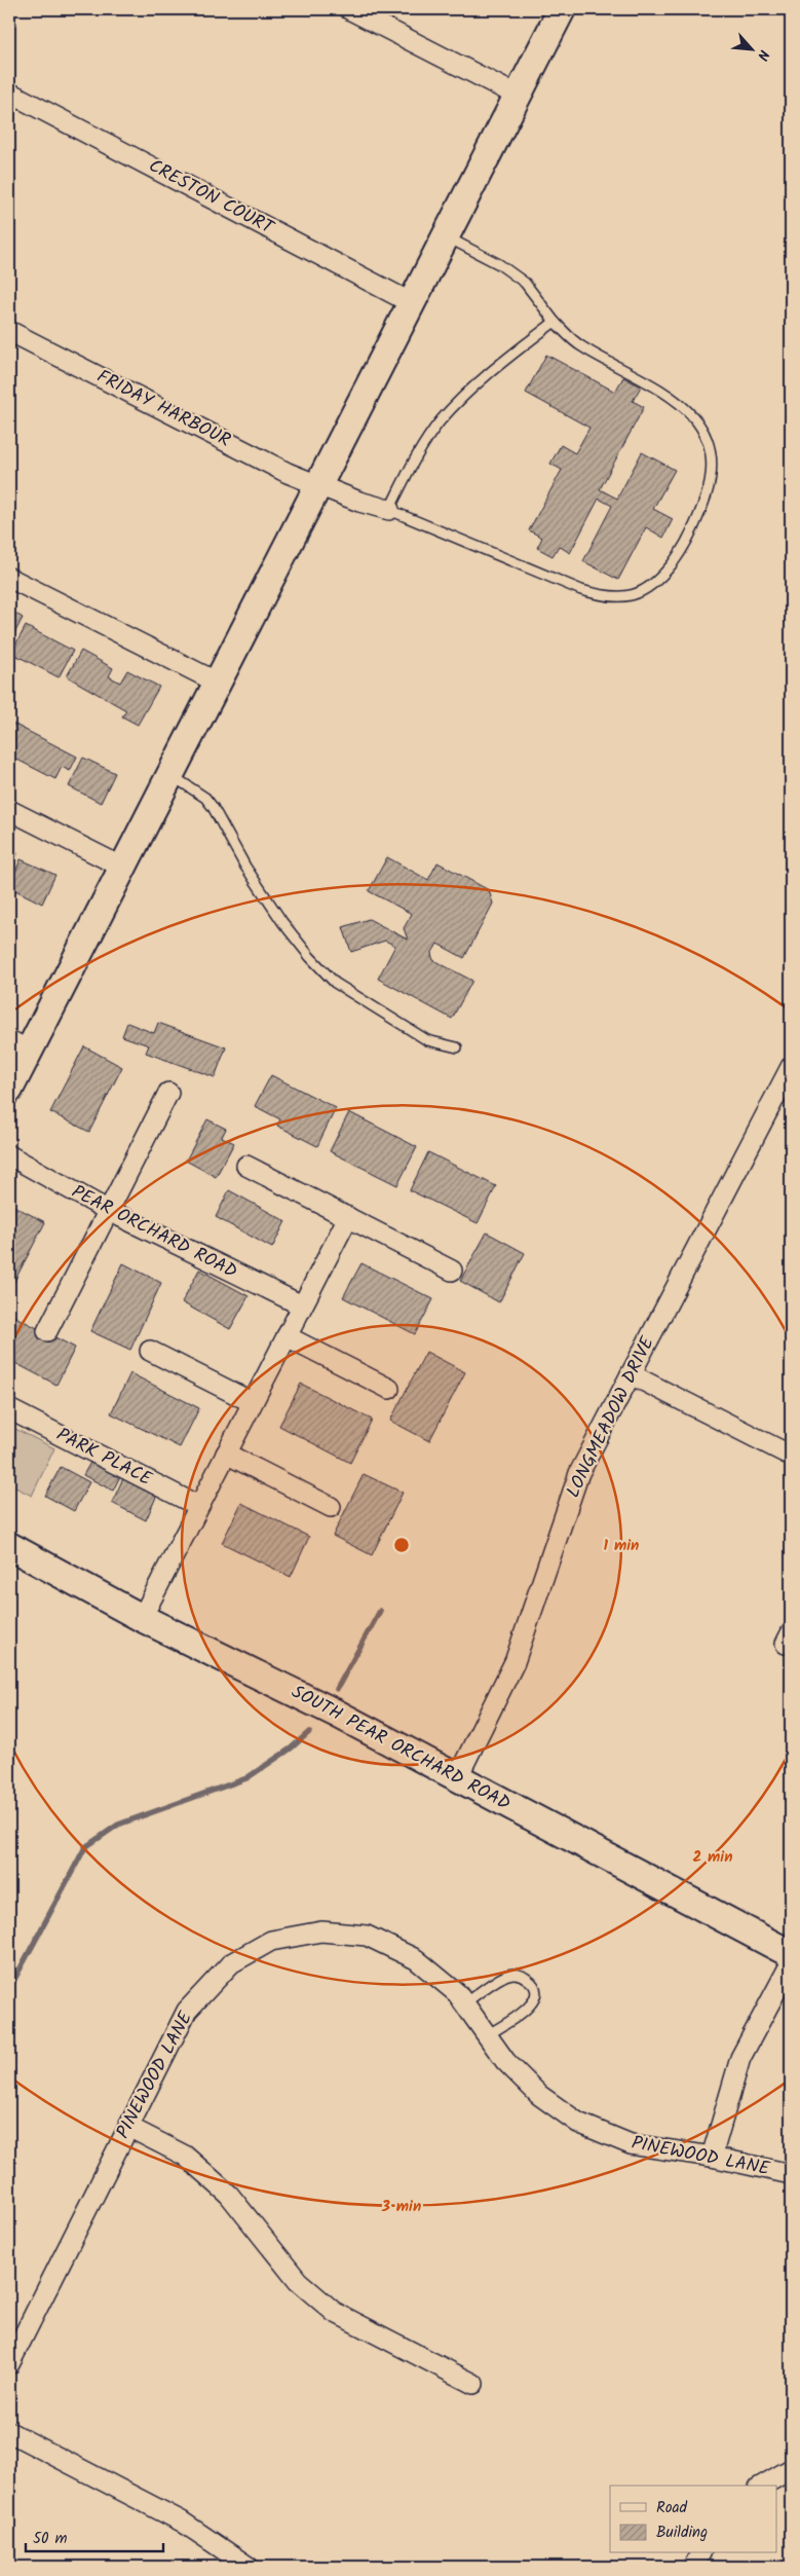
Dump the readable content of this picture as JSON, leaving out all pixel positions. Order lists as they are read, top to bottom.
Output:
{
  "streets": {
    "main road": ["SOUTH PEAR ORCHARD ROAD"],
    "street": [
      "CRESTON COURT",
      "FRIDAY HARBOUR",
      "PEAR ORCHARD ROAD",
      "LONGMEADOW DRIVE",
      "PARK PLACE",
      "PINEWOOD LANE"
    ]
  },
  "crossings": [
    ["LONGMEADOW DRIVE", "SOUTH PEAR ORCHARD ROAD"]
  ],
  "legend": ["Road", "Building"],
  "scale_bar": "50 m",
  "north": "bottom right",
  "rings": ["1 min", "2 min", "3 min"]
}
